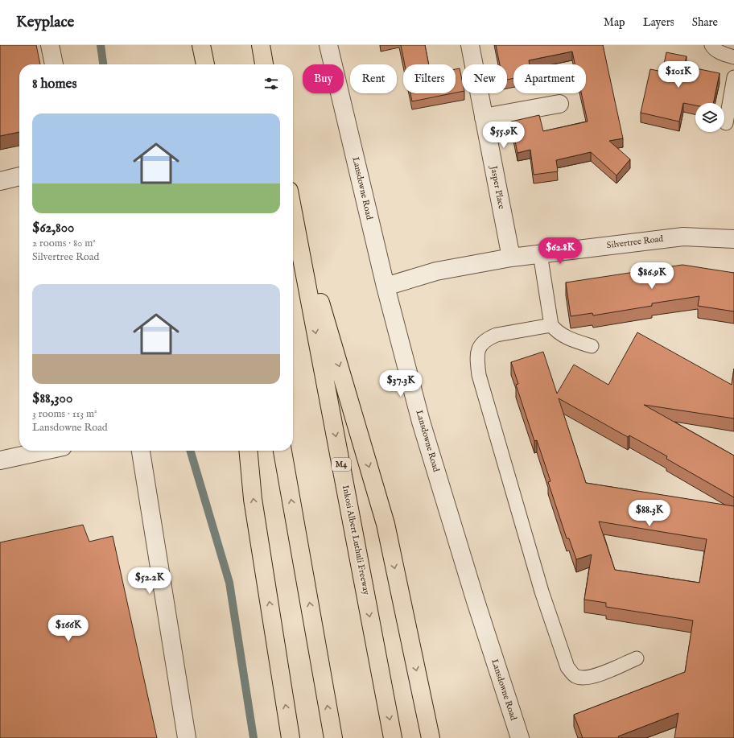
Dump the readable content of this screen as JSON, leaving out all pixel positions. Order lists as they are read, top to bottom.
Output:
{
  "streets": {
    "highway": ["M4", "Inkosi Albert Luthuli Freeway"],
    "street": ["Jasper Place", "Lansdowne Road", "Silvertree Road"]
  },
  "crossings": [
    ["Jasper Place", "Silvertree Road"],
    ["Lansdowne Road", "Silvertree Road"]
  ],
  "page": {
    "header": "Keyplace",
    "nav": ["Map", "Layers", "Share"],
    "price": [
      "$101K",
      "$55.9K",
      "$62.8K",
      "$86.9K",
      "$37.3K",
      "$88.3K",
      "$52.2K",
      "$166K"
    ],
    "chip": [
      "Buy",
      "Rent",
      "Filters",
      "New",
      "Apartment"
    ],
    "heading": "8 homes",
    "list": [
      {
        "name": "$62,800",
        "note": "2 rooms · 80 m² · Silvertree Road"
      },
      {
        "name": "$88,300",
        "note": "3 rooms · 113 m² · Lansdowne Road"
      }
    ]
  }
}
